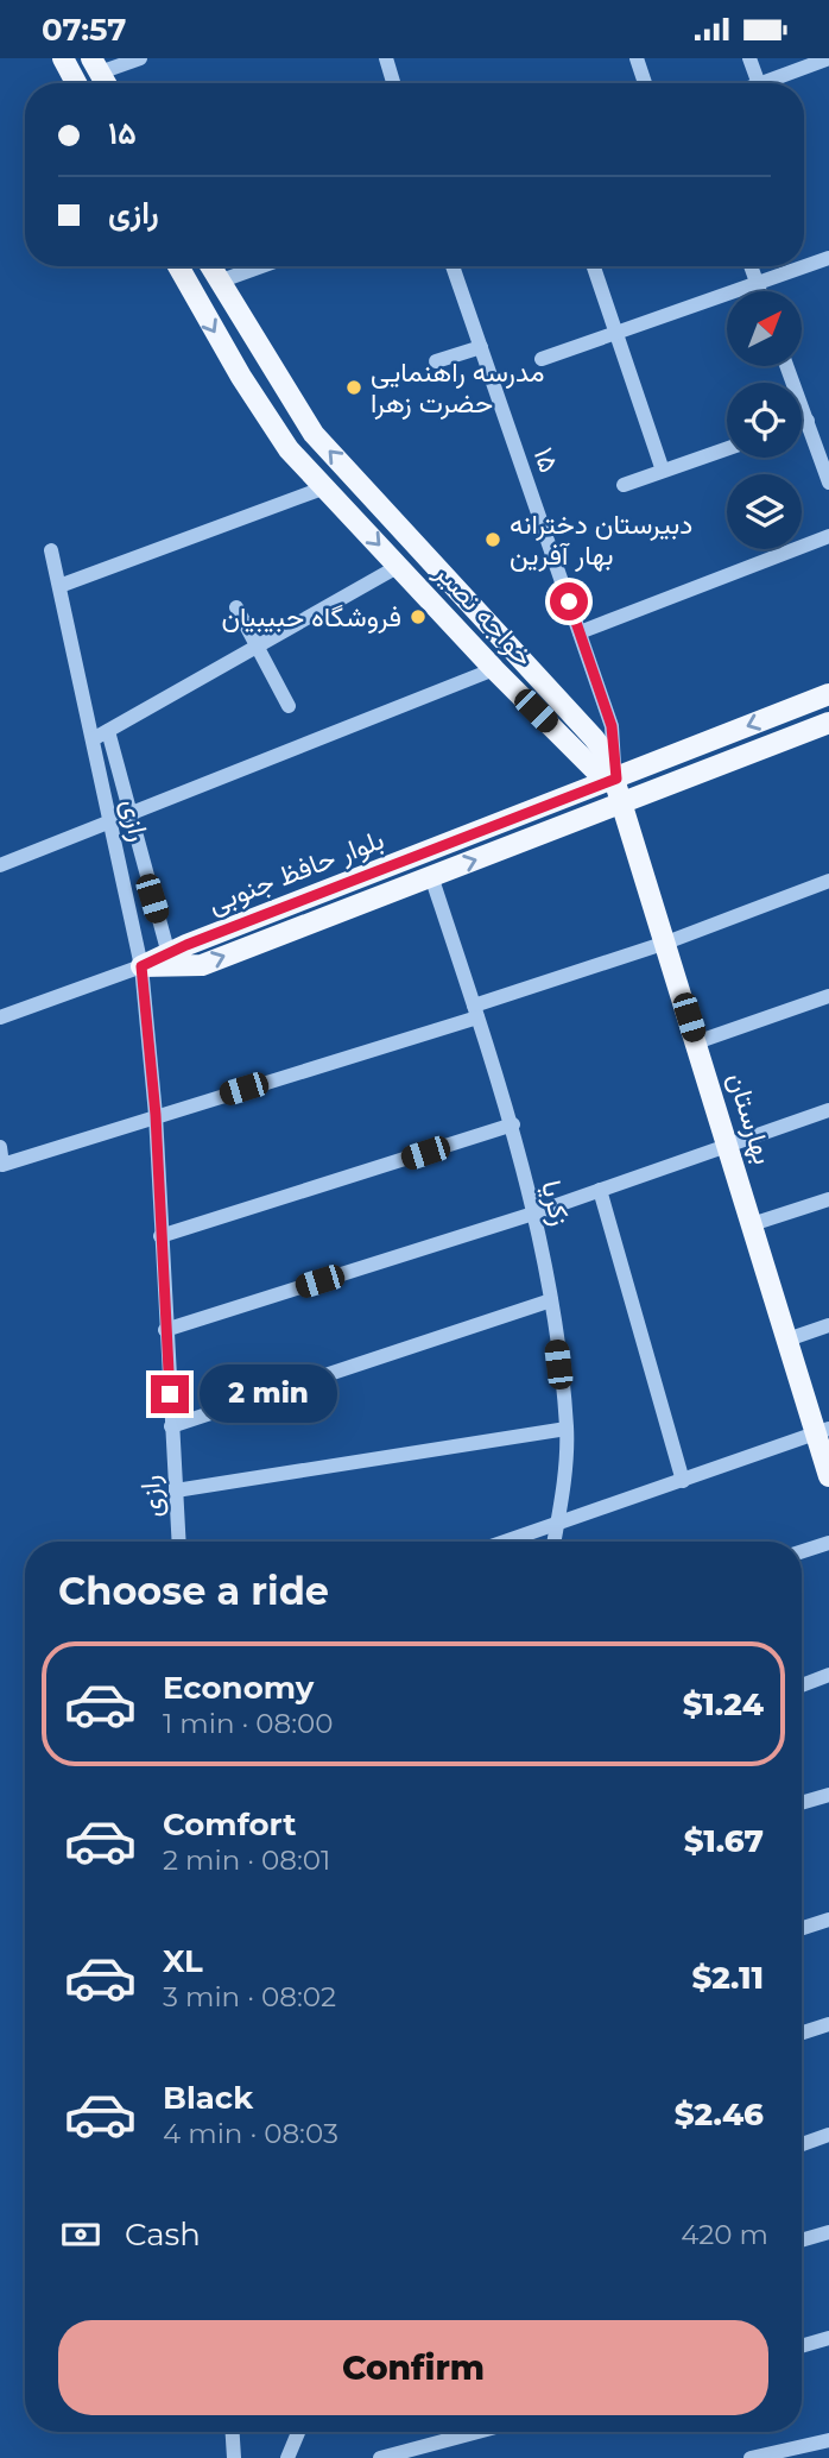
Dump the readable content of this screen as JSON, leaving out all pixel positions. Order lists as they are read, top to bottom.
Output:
{
  "streets": {
    "main road": ["خواجه نصیر", "بلوار حافظ جنوبی", "بهارستان"],
    "street": ["۱۵", "رازی", "زکریا"]
  },
  "crossings": [
    ["۱۵", "خواجه نصیر"],
    ["۱۵", "بلوار حافظ جنوبی"],
    ["۱۵", "بهارستان"],
    ["خواجه نصیر", "بلوار حافظ جنوبی"],
    ["خواجه نصیر", "بهارستان"],
    ["رازی", "بلوار حافظ جنوبی"],
    ["بلوار حافظ جنوبی", "بهارستان"],
    ["بلوار حافظ جنوبی", "زکریا"]
  ],
  "places": ["مدرسه راهنمایی حضرت زهرا", "دبیرستان دخترانه بهار آفرین", "فروشگاه حبیبیان"],
  "north": "top right",
  "page": {
    "status": "07:57",
    "banner": ["۱۵", "رازی"],
    "bubble": "2 min",
    "heading": "Choose a ride",
    "list": [
      {
        "name": "Economy",
        "note": "1 min · 08:00",
        "value": "$1.24"
      },
      {
        "name": "Comfort",
        "note": "2 min · 08:01",
        "value": "$1.67"
      },
      {
        "name": "XL",
        "note": "3 min · 08:02",
        "value": "$2.11"
      },
      {
        "name": "Black",
        "note": "4 min · 08:03",
        "value": "$2.46"
      }
    ],
    "pay": ["Cash", "420 m"],
    "buttons": "Confirm"
  }
}
